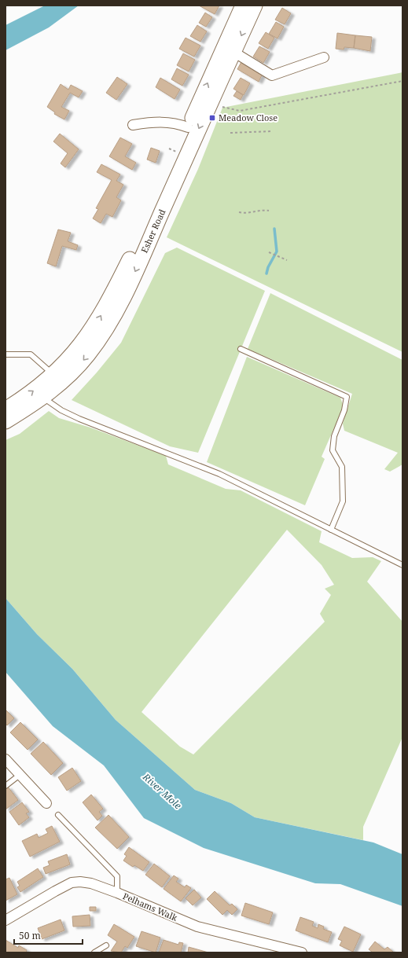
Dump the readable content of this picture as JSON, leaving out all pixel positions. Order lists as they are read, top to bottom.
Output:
{
  "streets": {
    "main road": ["Esher Road"],
    "street": ["Pelhams Walk"]
  },
  "water": ["River Mole"],
  "places": {
    "transit": ["Meadow Close"]
  },
  "scale_bar": "50 m"
}
